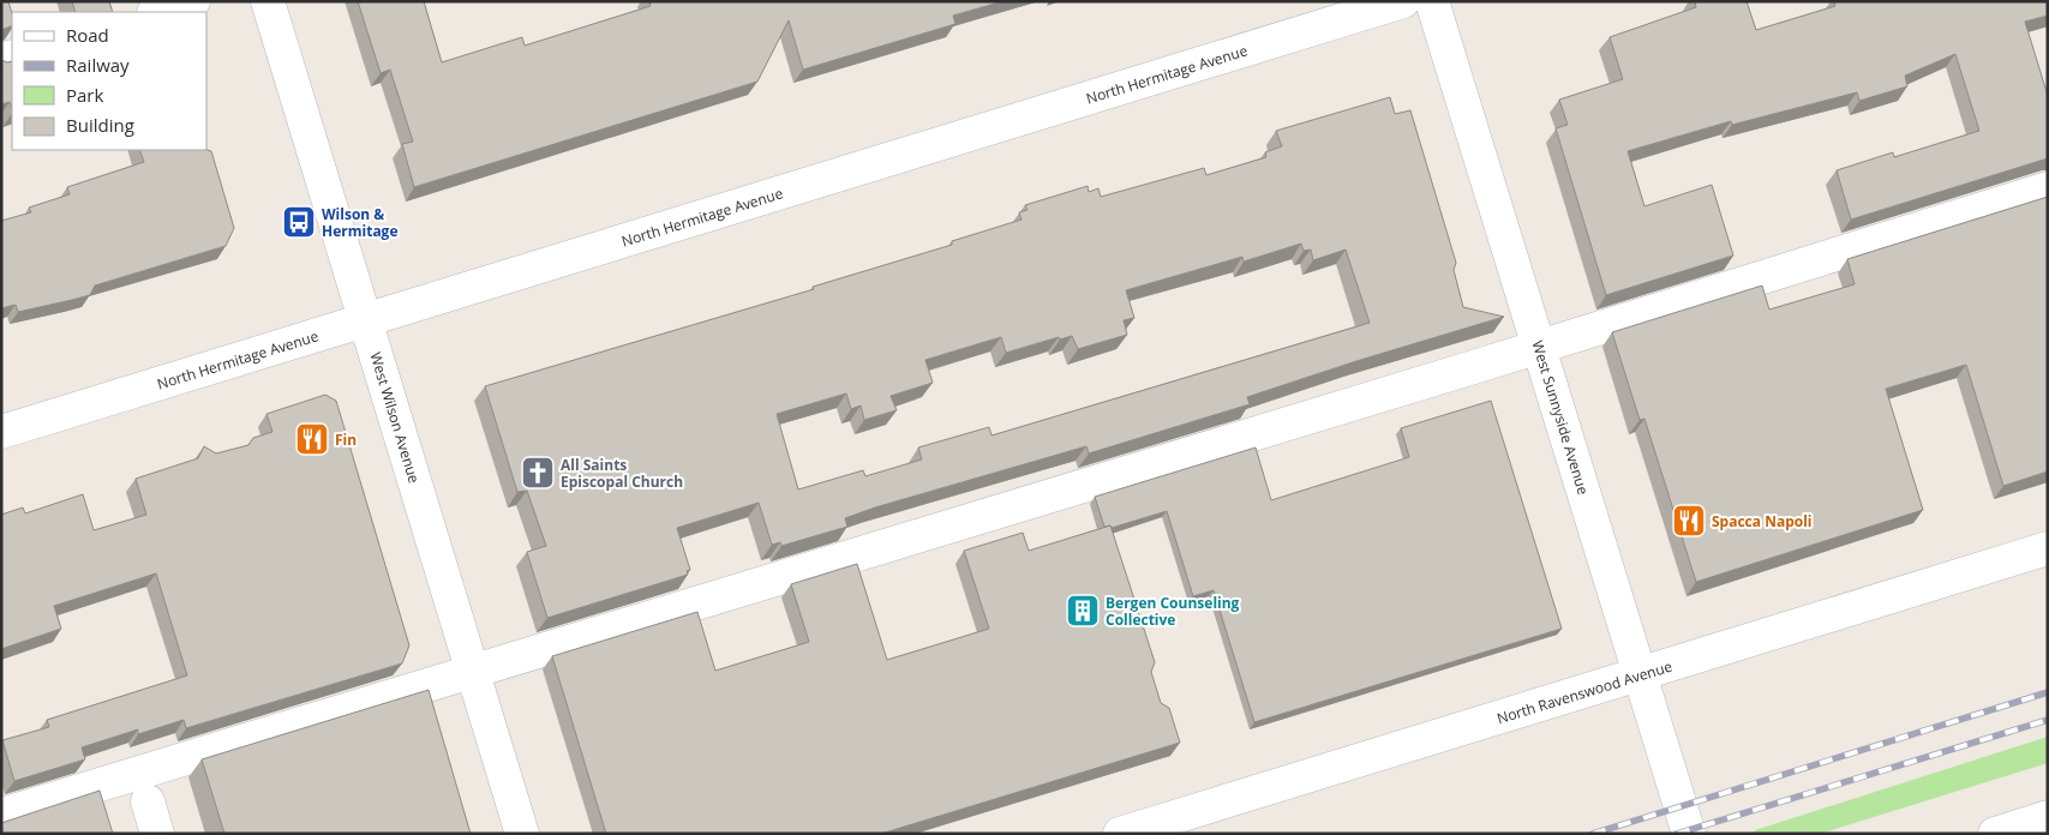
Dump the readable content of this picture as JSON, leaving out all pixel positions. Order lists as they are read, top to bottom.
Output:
{
  "streets": {
    "street": [
      "North Hermitage Avenue",
      "West Wilson Avenue",
      "West Sunnyside Avenue",
      "North Ravenswood Avenue"
    ]
  },
  "crossings": [
    ["North Hermitage Avenue", "West Wilson Avenue"],
    ["West Sunnyside Avenue", "North Ravenswood Avenue"]
  ],
  "places": {
    "bus stop": ["Wilson & Hermitage"],
    "restaurant": ["Fin", "Spacca Napoli"],
    "church": ["All Saints Episcopal Church"],
    "building": ["Bergen Counseling Collective"]
  },
  "legend": [
    "Road",
    "Railway",
    "Park",
    "Building"
  ]
}
